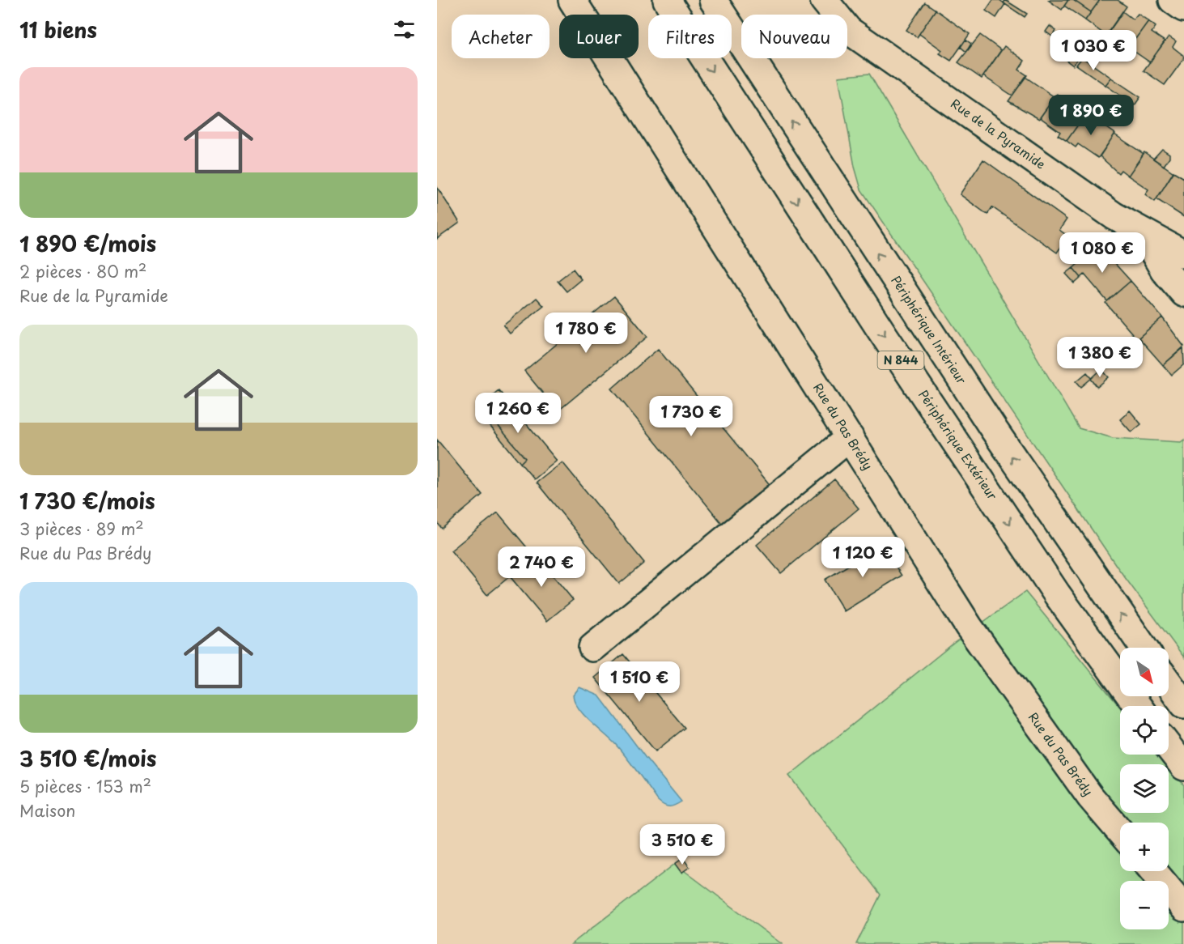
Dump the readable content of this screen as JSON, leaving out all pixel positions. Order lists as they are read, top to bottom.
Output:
{
  "streets": {
    "main road": [
      "Rue de la Pyramide",
      "Périphérique Intérieur",
      "N 844",
      "Rue du Pas Brédy",
      "Périphérique Extérieur"
    ]
  },
  "one_way": ["Périphérique Intérieur", "Périphérique Extérieur"],
  "north": "bottom right",
  "page": {
    "heading": "11 biens",
    "chip": [
      "Acheter",
      "Louer",
      "Filtres",
      "Nouveau"
    ],
    "price": [
      "1 030 €",
      "1 890 €",
      "1 080 €",
      "1 780 €",
      "1 380 €",
      "1 260 €",
      "1 730 €",
      "1 120 €",
      "2 740 €",
      "1 510 €",
      "3 510 €"
    ],
    "list": [
      {
        "name": "1 890 €/mois",
        "note": "2 pièces · 80 m² · Rue de la Pyramide"
      },
      {
        "name": "1 730 €/mois",
        "note": "3 pièces · 89 m² · Rue du Pas Brédy"
      },
      {
        "name": "3 510 €/mois",
        "note": "5 pièces · 153 m² · Maison"
      }
    ],
    "map_buttons": ["+", "−"]
  }
}
